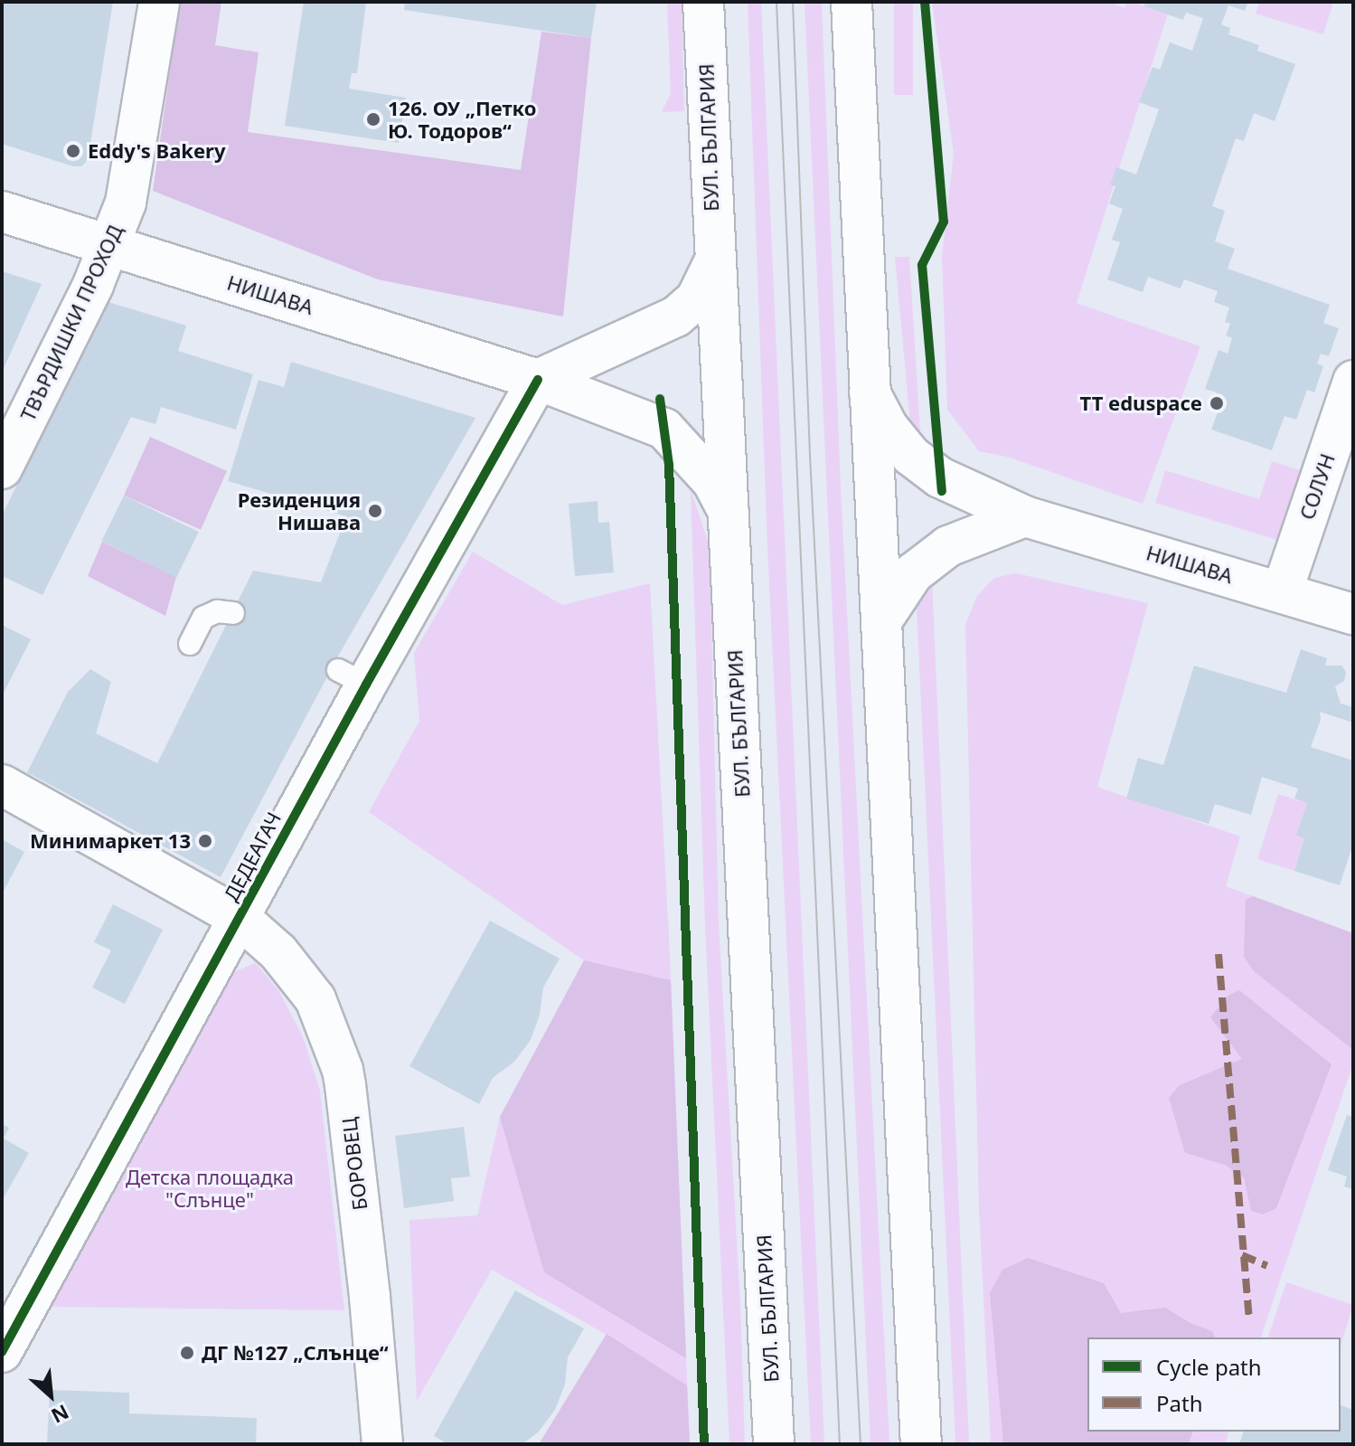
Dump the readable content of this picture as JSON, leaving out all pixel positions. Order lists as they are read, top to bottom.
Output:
{
  "streets": {
    "street": [
      "БУЛ. БЪЛГАРИЯ",
      "НИШАВА",
      "ТВЪРДИШКИ ПРОХОД",
      "СОЛУН",
      "ДЕДЕАГАЧ",
      "БОРОВЕЦ"
    ]
  },
  "crossings": [
    ["БУЛ. БЪЛГАРИЯ", "НИШАВА"],
    ["НИШАВА", "ТВЪРДИШКИ ПРОХОД"],
    ["НИШАВА", "СОЛУН"],
    ["НИШАВА", "ДЕДЕАГАЧ"],
    ["ДЕДЕАГАЧ", "БОРОВЕЦ"]
  ],
  "parks": ["Детска площадка \"Слънце\""],
  "places": [
    "126. ОУ „Петко Ю. Тодоров“",
    "Eddy's Bakery",
    "TT eduspace",
    "Резиденция Нишава",
    "Минимаркет 13",
    "ДГ №127 „Слънце“"
  ],
  "legend": ["Cycle path", "Path"],
  "north": "bottom right"
}
